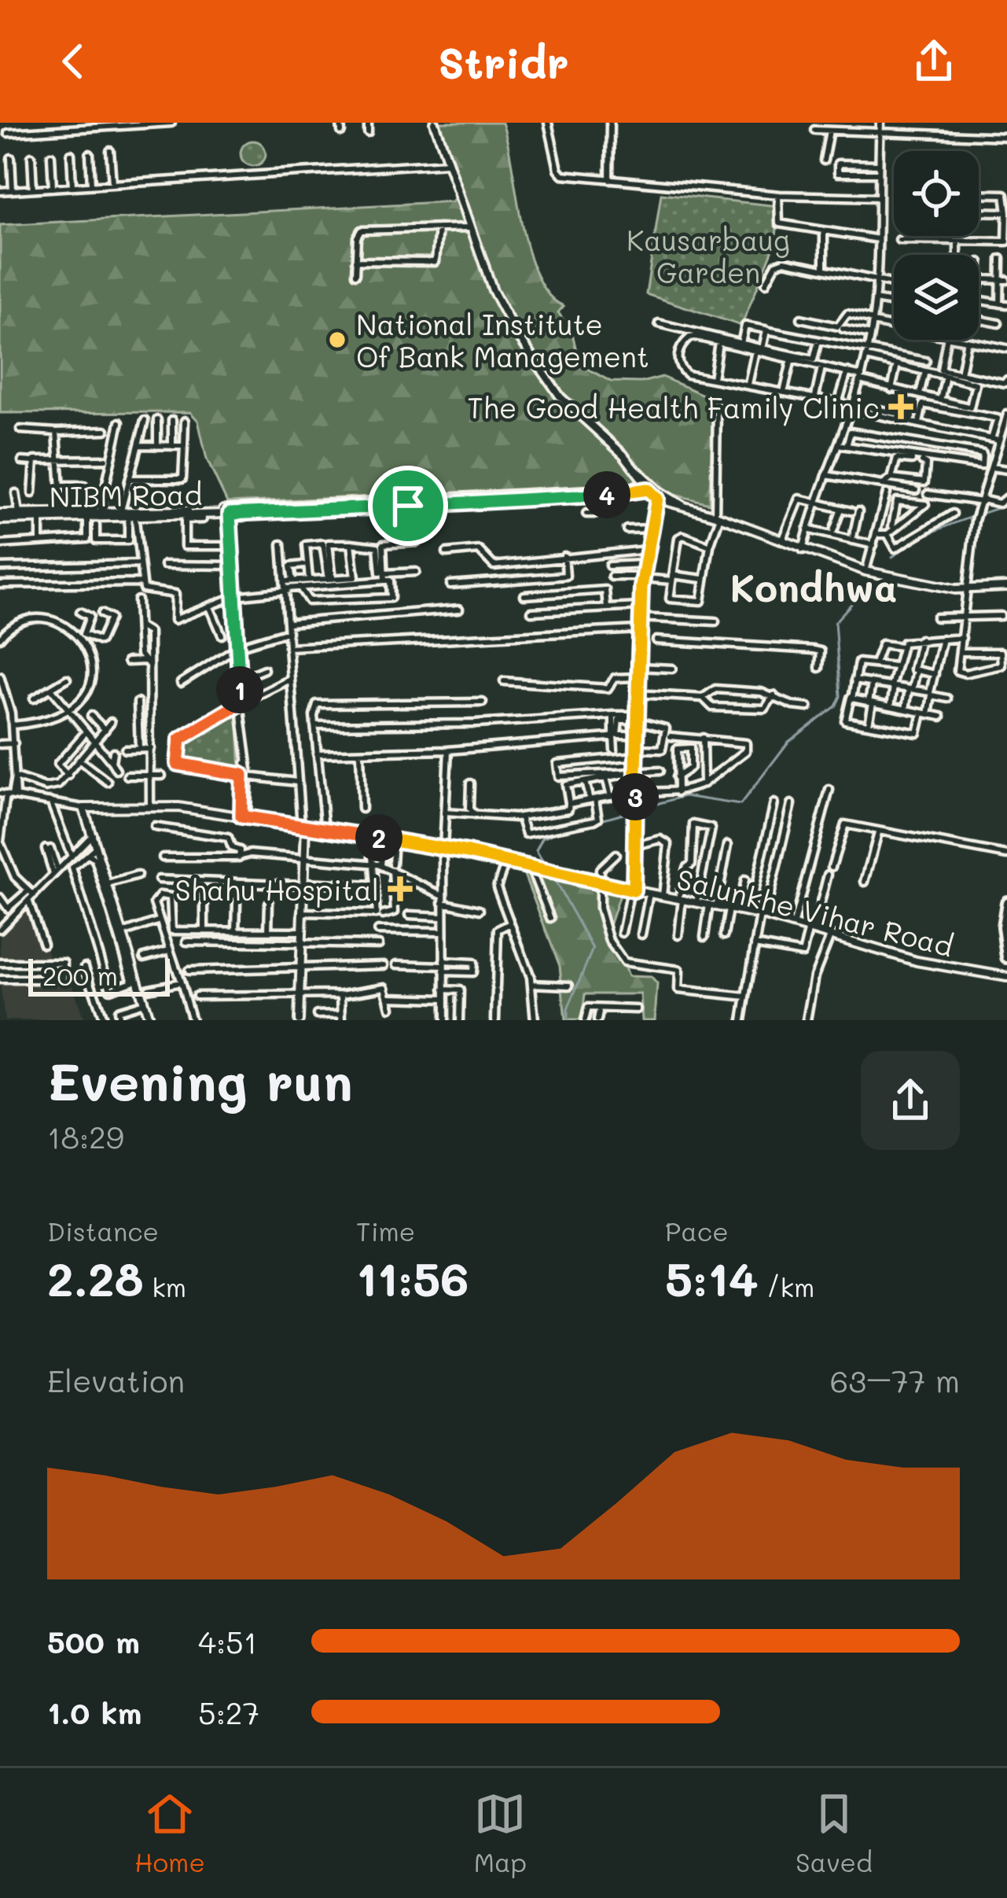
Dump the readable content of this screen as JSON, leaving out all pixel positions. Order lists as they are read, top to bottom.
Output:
{
  "streets": {
    "street": ["NIBM Road", "Salunkhe Vihar Road"]
  },
  "districts": ["Kondhwa"],
  "parks": ["Kausarbaug Garden"],
  "places": {
    "other": ["National Institute Of Bank Management"],
    "health": ["The Good Health Family Clinic", "Shahu Hospital"]
  },
  "scale_bar": "200 m",
  "page": {
    "header": "Stridr",
    "pins": [
      "4",
      "1",
      "3",
      "2"
    ],
    "scale": "200 m",
    "heading": ["Evening run", "18:29"],
    "stats": [
      ["Distance", "2.28 km"],
      ["Time", "11:56"],
      ["Pace", "5:14 /km"]
    ],
    "chart": ["Elevation", "63–77 m"],
    "list": [
      {
        "name": "500 m",
        "note": "4:51"
      },
      {
        "name": "1.0 km",
        "note": "5:27"
      }
    ],
    "tabs": ["Home", "Map", "Saved"]
  }
}
